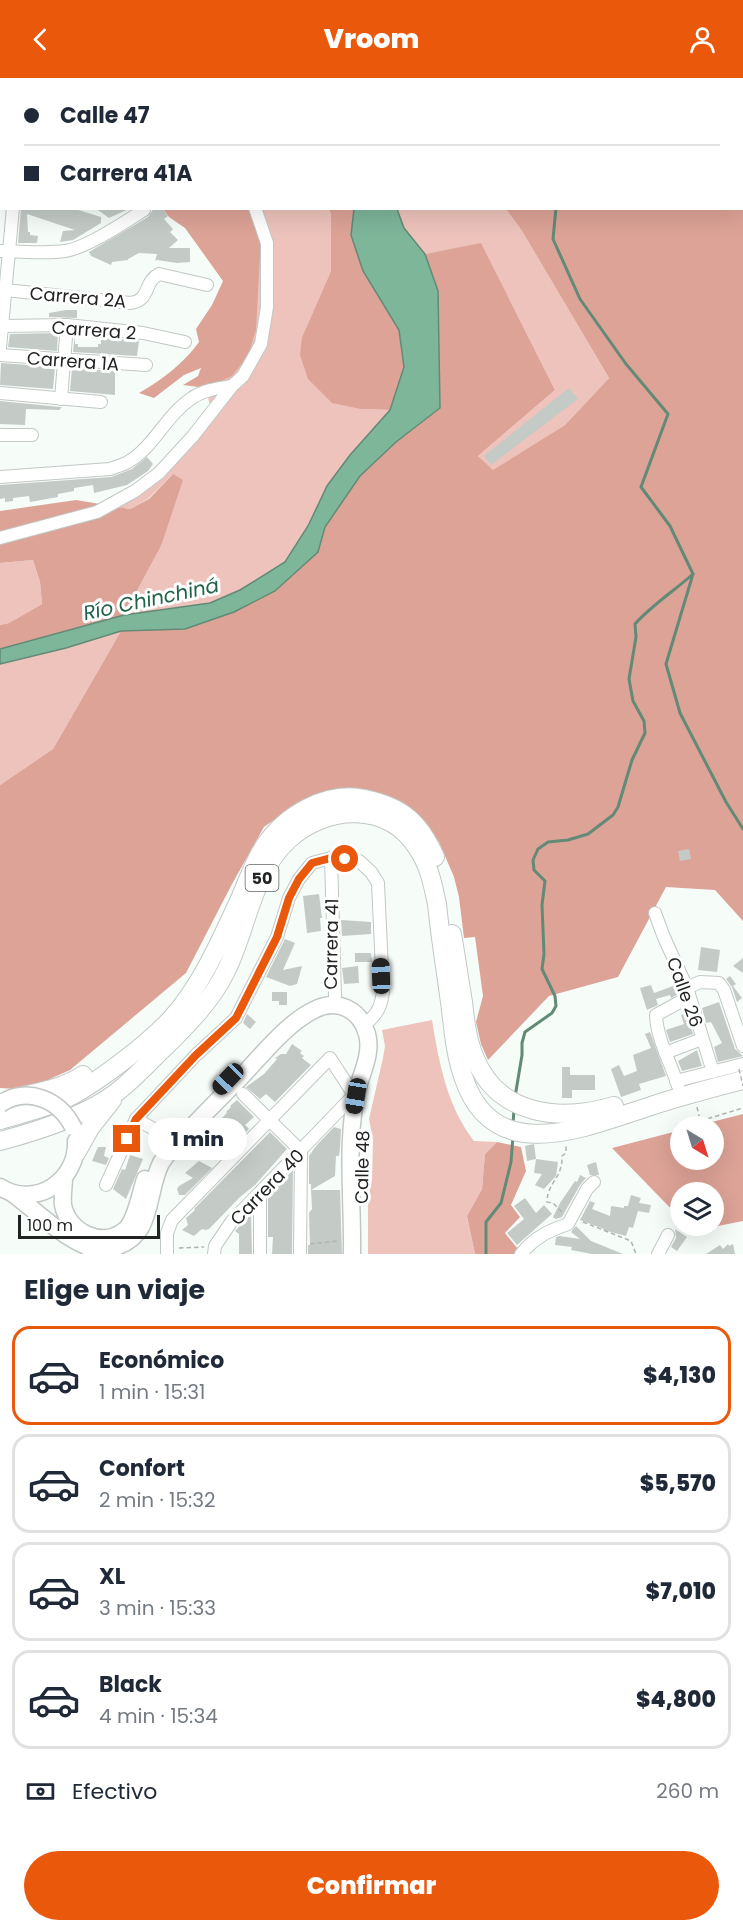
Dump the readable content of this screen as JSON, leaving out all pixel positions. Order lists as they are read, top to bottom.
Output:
{
  "streets": {
    "highway": ["50"],
    "main road": ["Carrera 41", "Calle 48"],
    "street": [
      "Carrera 2A",
      "Carrera 2",
      "Carrera 1A",
      "Calle 26",
      "Carrera 40"
    ]
  },
  "crossings": [
    ["Carrera 41", "Calle 48"],
    ["Calle 48", "Carrera 40"]
  ],
  "water": ["Río Chinchiná"],
  "scale_bar": "100 m",
  "north": "bottom right",
  "page": {
    "header": "Vroom",
    "banner": ["Calle 47", "Carrera 41A"],
    "bubble": "1 min",
    "scale": "100 m",
    "heading": "Elige un viaje",
    "list": [
      {
        "name": "Económico",
        "note": "1 min · 15:31",
        "value": "$4,130"
      },
      {
        "name": "Confort",
        "note": "2 min · 15:32",
        "value": "$5,570"
      },
      {
        "name": "XL",
        "note": "3 min · 15:33",
        "value": "$7,010"
      },
      {
        "name": "Black",
        "note": "4 min · 15:34",
        "value": "$4,800"
      }
    ],
    "pay": ["Efectivo", "260 m"],
    "buttons": "Confirmar"
  }
}
